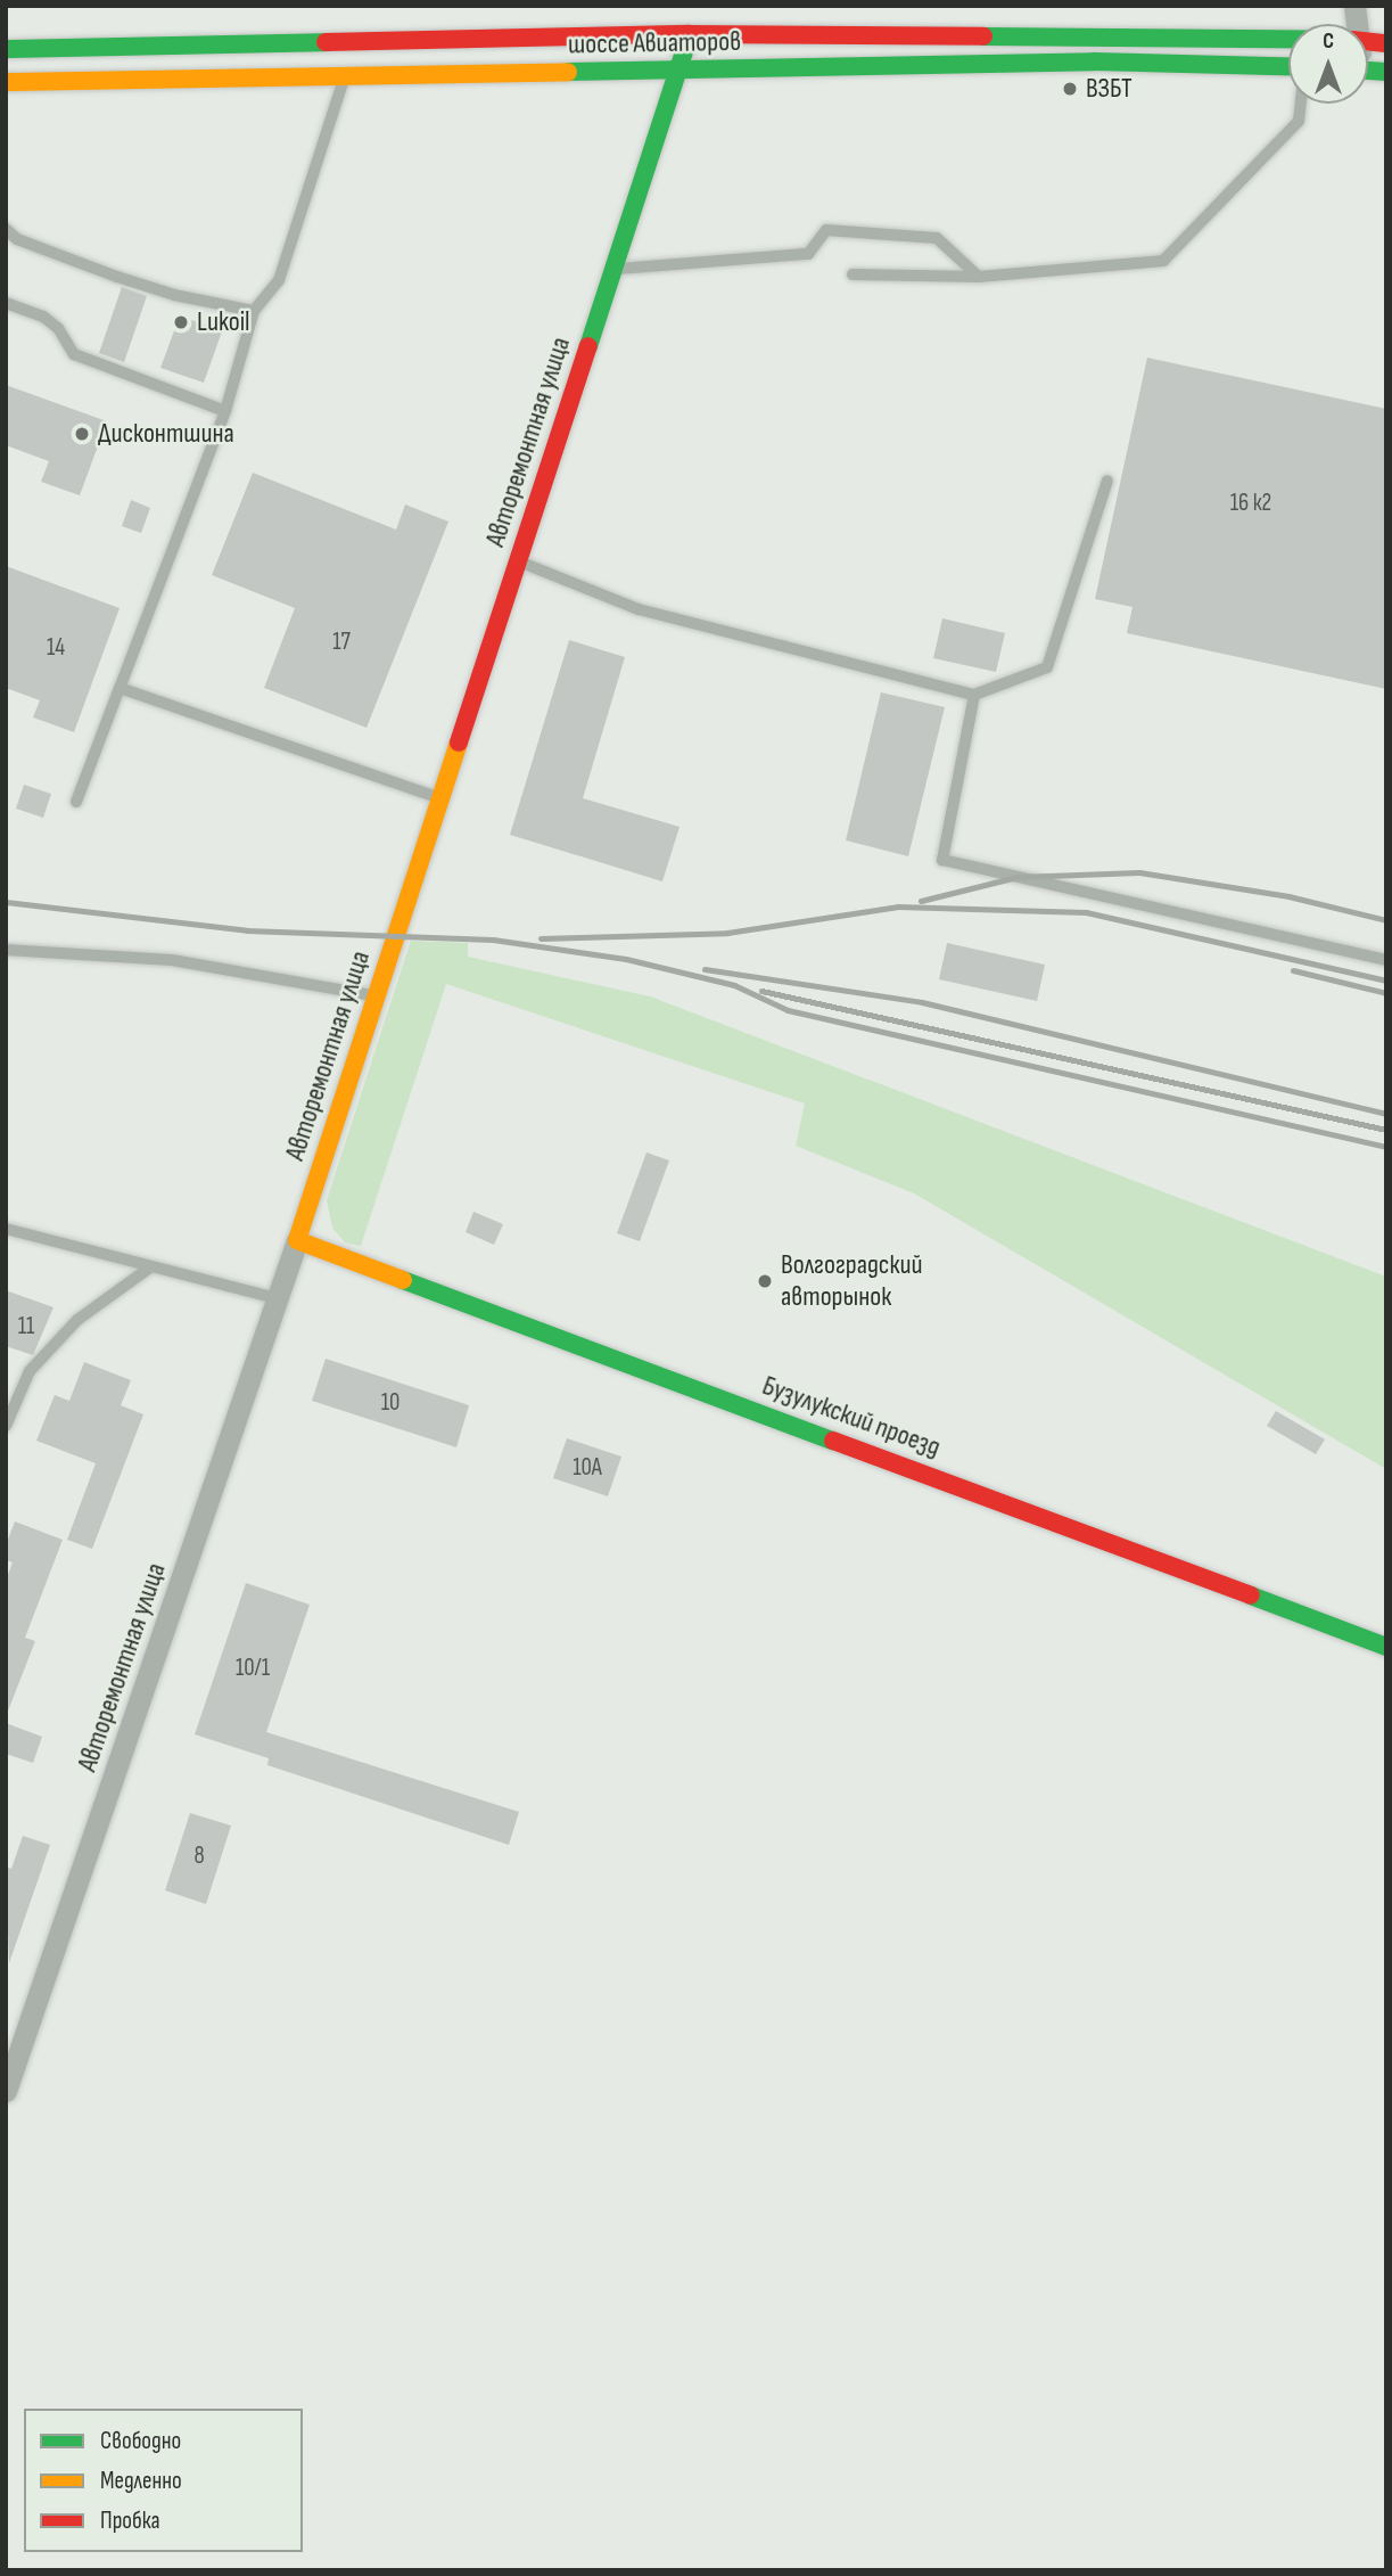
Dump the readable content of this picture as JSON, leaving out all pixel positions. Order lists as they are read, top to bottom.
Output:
{
  "streets": {
    "main road": ["шоссе Авиаторов", "Авторемонтная улица", "Бузулукский проезд"]
  },
  "crossings": [
    ["шоссе Авиаторов", "Авторемонтная улица"],
    ["Авторемонтная улица", "Бузулукский проезд"]
  ],
  "places": [
    "ВЗБТ",
    "Lukoil",
    "Дисконтшина",
    "Волгоградский авторынок"
  ],
  "house_numbers": [
    "16 к2",
    "17",
    "14",
    "11",
    "10",
    "10А",
    "10/1",
    "8"
  ],
  "legend": ["Свободно", "Медленно", "Пробка"],
  "north": "top"
}
